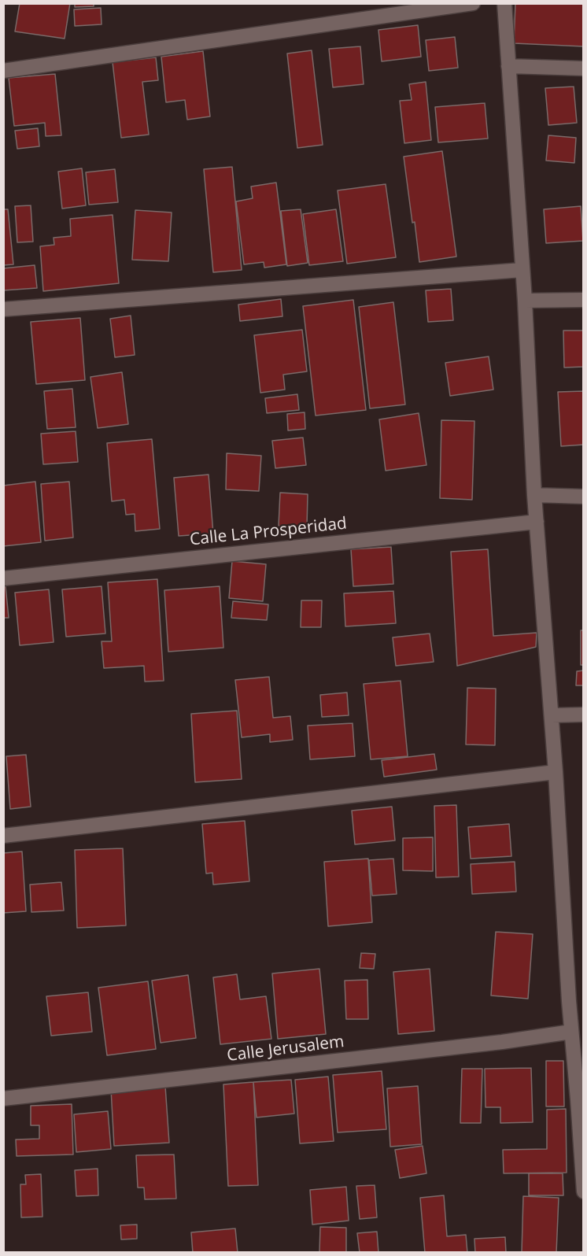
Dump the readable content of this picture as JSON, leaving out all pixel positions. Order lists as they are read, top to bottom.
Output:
{
  "streets": {
    "street": ["Calle La Prosperidad", "Calle Jerusalem"]
  }
}
